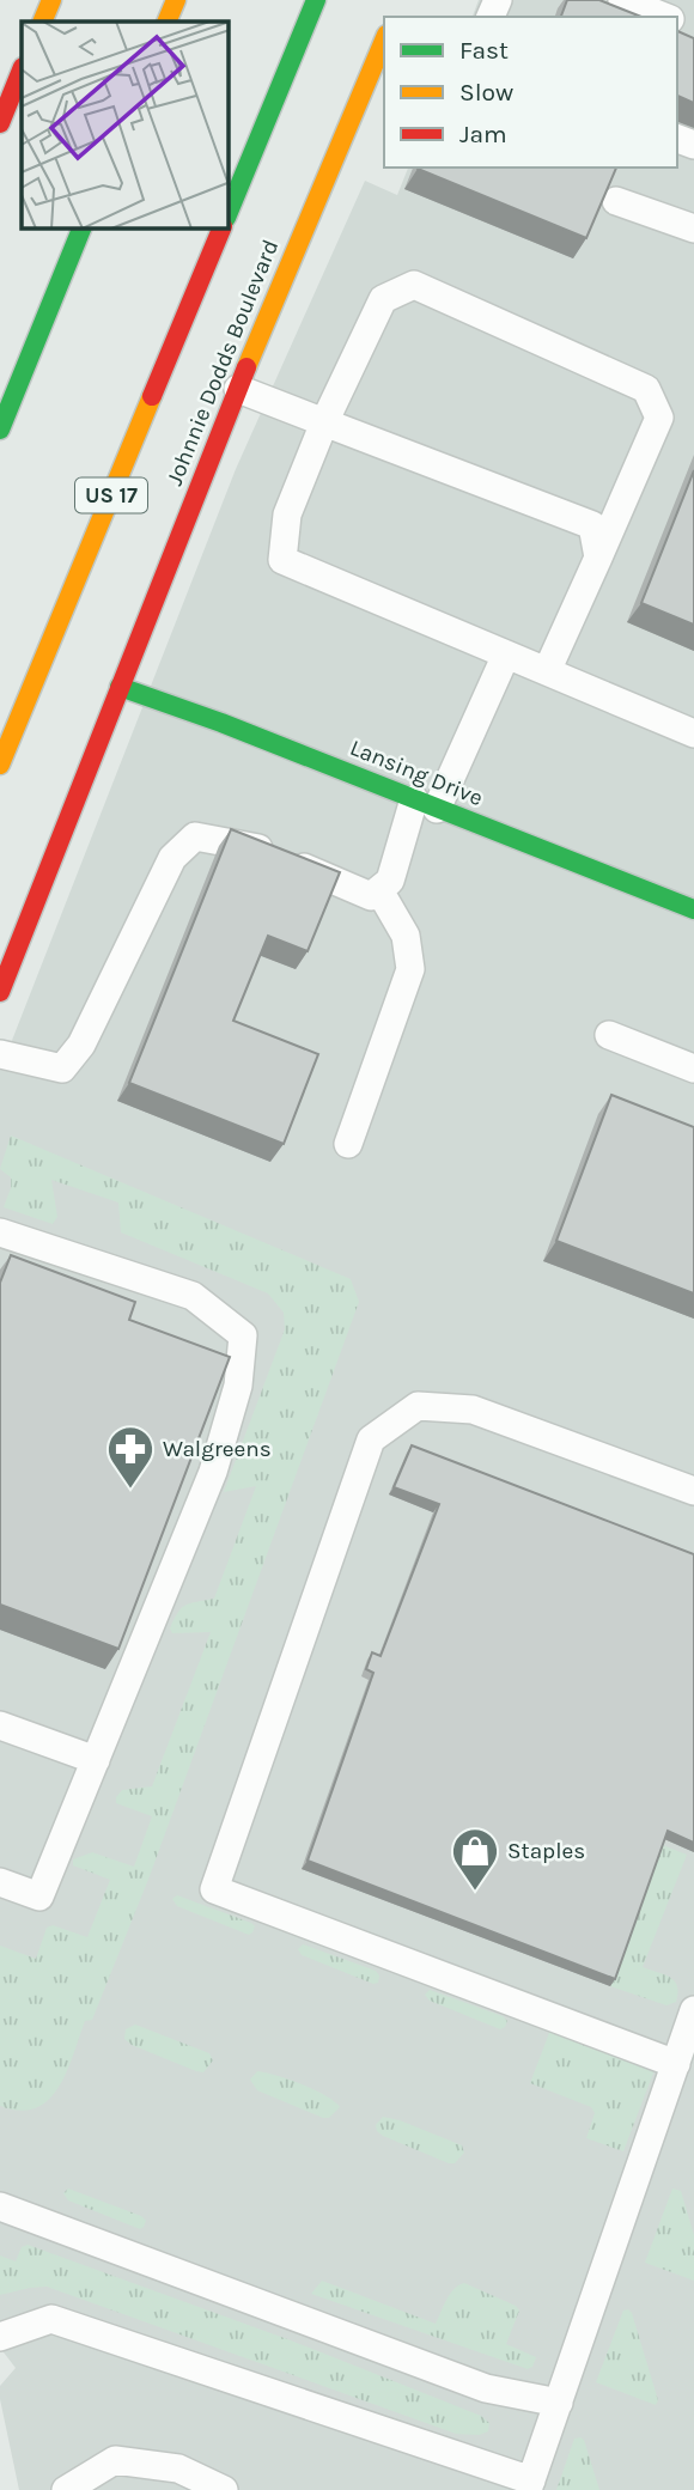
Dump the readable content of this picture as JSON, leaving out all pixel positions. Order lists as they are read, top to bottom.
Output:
{
  "streets": {
    "main road": ["Johnnie Dodds Boulevard", "US 17", "Lansing Drive"]
  },
  "crossings": [
    ["Johnnie Dodds Boulevard", "Lansing Drive"]
  ],
  "places": {
    "pharmacy": ["Walgreens"],
    "shop": ["Staples"]
  },
  "legend": ["Fast", "Slow", "Jam"]
}
